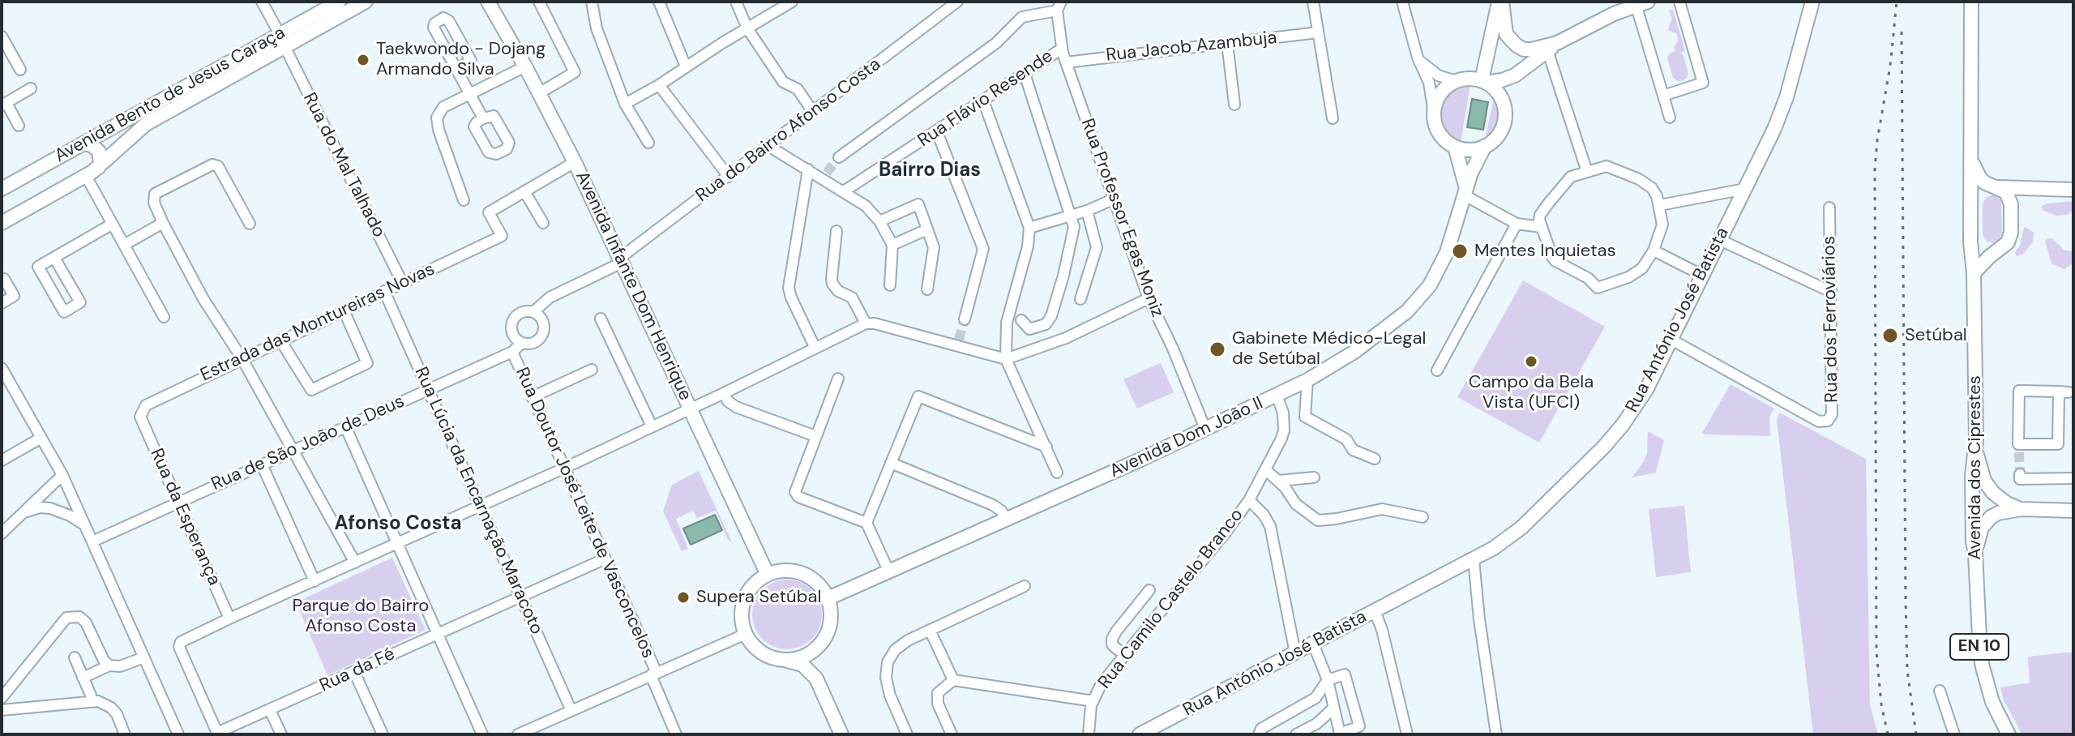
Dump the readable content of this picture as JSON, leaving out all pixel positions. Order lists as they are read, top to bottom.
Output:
{
  "streets": {
    "main road": [
      "Avenida Bento de Jesus Caraça",
      "Avenida Infante Dom Henrique",
      "Rua António José Batista",
      "Avenida Dom João II",
      "Avenida dos Ciprestes",
      "EN 10"
    ],
    "street": [
      "Rua Jacob Azambuja",
      "Rua Flávio Resende",
      "Rua do Bairro Afonso Costa",
      "Rua do Mal Talhado",
      "Rua Professor Egas Moniz",
      "Rua dos Ferroviários",
      "Estrada das Montureiras Novas",
      "Rua de São João de Deus",
      "Rua Lúcia da Encarnação Maracoto",
      "Rua Doutor José Leite de Vasconcelos",
      "Rua da Esperança",
      "Rua Camilo Castelo Branco",
      "Rua da Fé"
    ]
  },
  "crossings": [
    ["Rua Jacob Azambuja", "Rua Flávio Resende"],
    ["Rua Jacob Azambuja", "Rua Professor Egas Moniz"],
    ["Avenida Bento de Jesus Caraça", "Rua do Mal Talhado"],
    ["Rua Flávio Resende", "Rua Professor Egas Moniz"],
    ["Rua do Bairro Afonso Costa", "Avenida Infante Dom Henrique"],
    ["Rua do Mal Talhado", "Estrada das Montureiras Novas"],
    ["Rua Professor Egas Moniz", "Avenida Dom João II"],
    ["Avenida Infante Dom Henrique", "Avenida Dom João II"],
    ["Rua dos Ferroviários", "Rua António José Batista"],
    ["Estrada das Montureiras Novas", "Rua Lúcia da Encarnação Maracoto"],
    ["Estrada das Montureiras Novas", "Rua da Esperança"],
    ["Avenida Dom João II", "Rua Camilo Castelo Branco"],
    ["Rua de São João de Deus", "Rua Lúcia da Encarnação Maracoto"],
    ["Rua de São João de Deus", "Rua Doutor José Leite de Vasconcelos"],
    ["Rua de São João de Deus", "Rua da Esperança"],
    ["Avenida dos Ciprestes", "EN 10"],
    ["Rua Lúcia da Encarnação Maracoto", "Rua da Fé"],
    ["Rua Doutor José Leite de Vasconcelos", "Rua da Fé"],
    ["Rua da Esperança", "Rua da Fé"]
  ],
  "districts": ["Bairro Dias", "Afonso Costa"],
  "parks": ["Parque do Bairro Afonso Costa"],
  "places": [
    "Taekwondo - Dojang Armando Silva",
    "Mentes Inquietas",
    "Setúbal",
    "Gabinete Médico-Legal de Setúbal",
    "Campo da Bela Vista (UFCI)",
    "Supera Setúbal"
  ]
}
